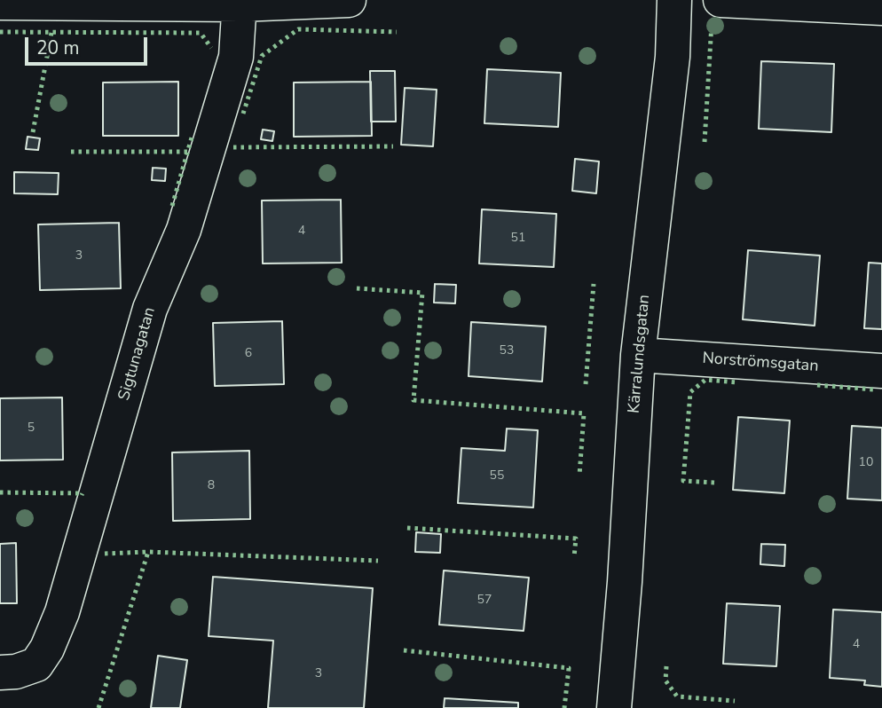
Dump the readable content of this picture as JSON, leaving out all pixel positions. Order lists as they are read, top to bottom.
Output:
{
  "streets": {
    "street": ["Sigtunagatan", "Kärralundsgatan", "Norströmsgatan"]
  },
  "crossings": [
    ["Kärralundsgatan", "Norströmsgatan"]
  ],
  "house_numbers": [
    "4",
    "51",
    "3",
    "53",
    "6",
    "5",
    "10",
    "55",
    "8",
    "57",
    "4",
    "3"
  ],
  "scale_bar": "20 m"
}
